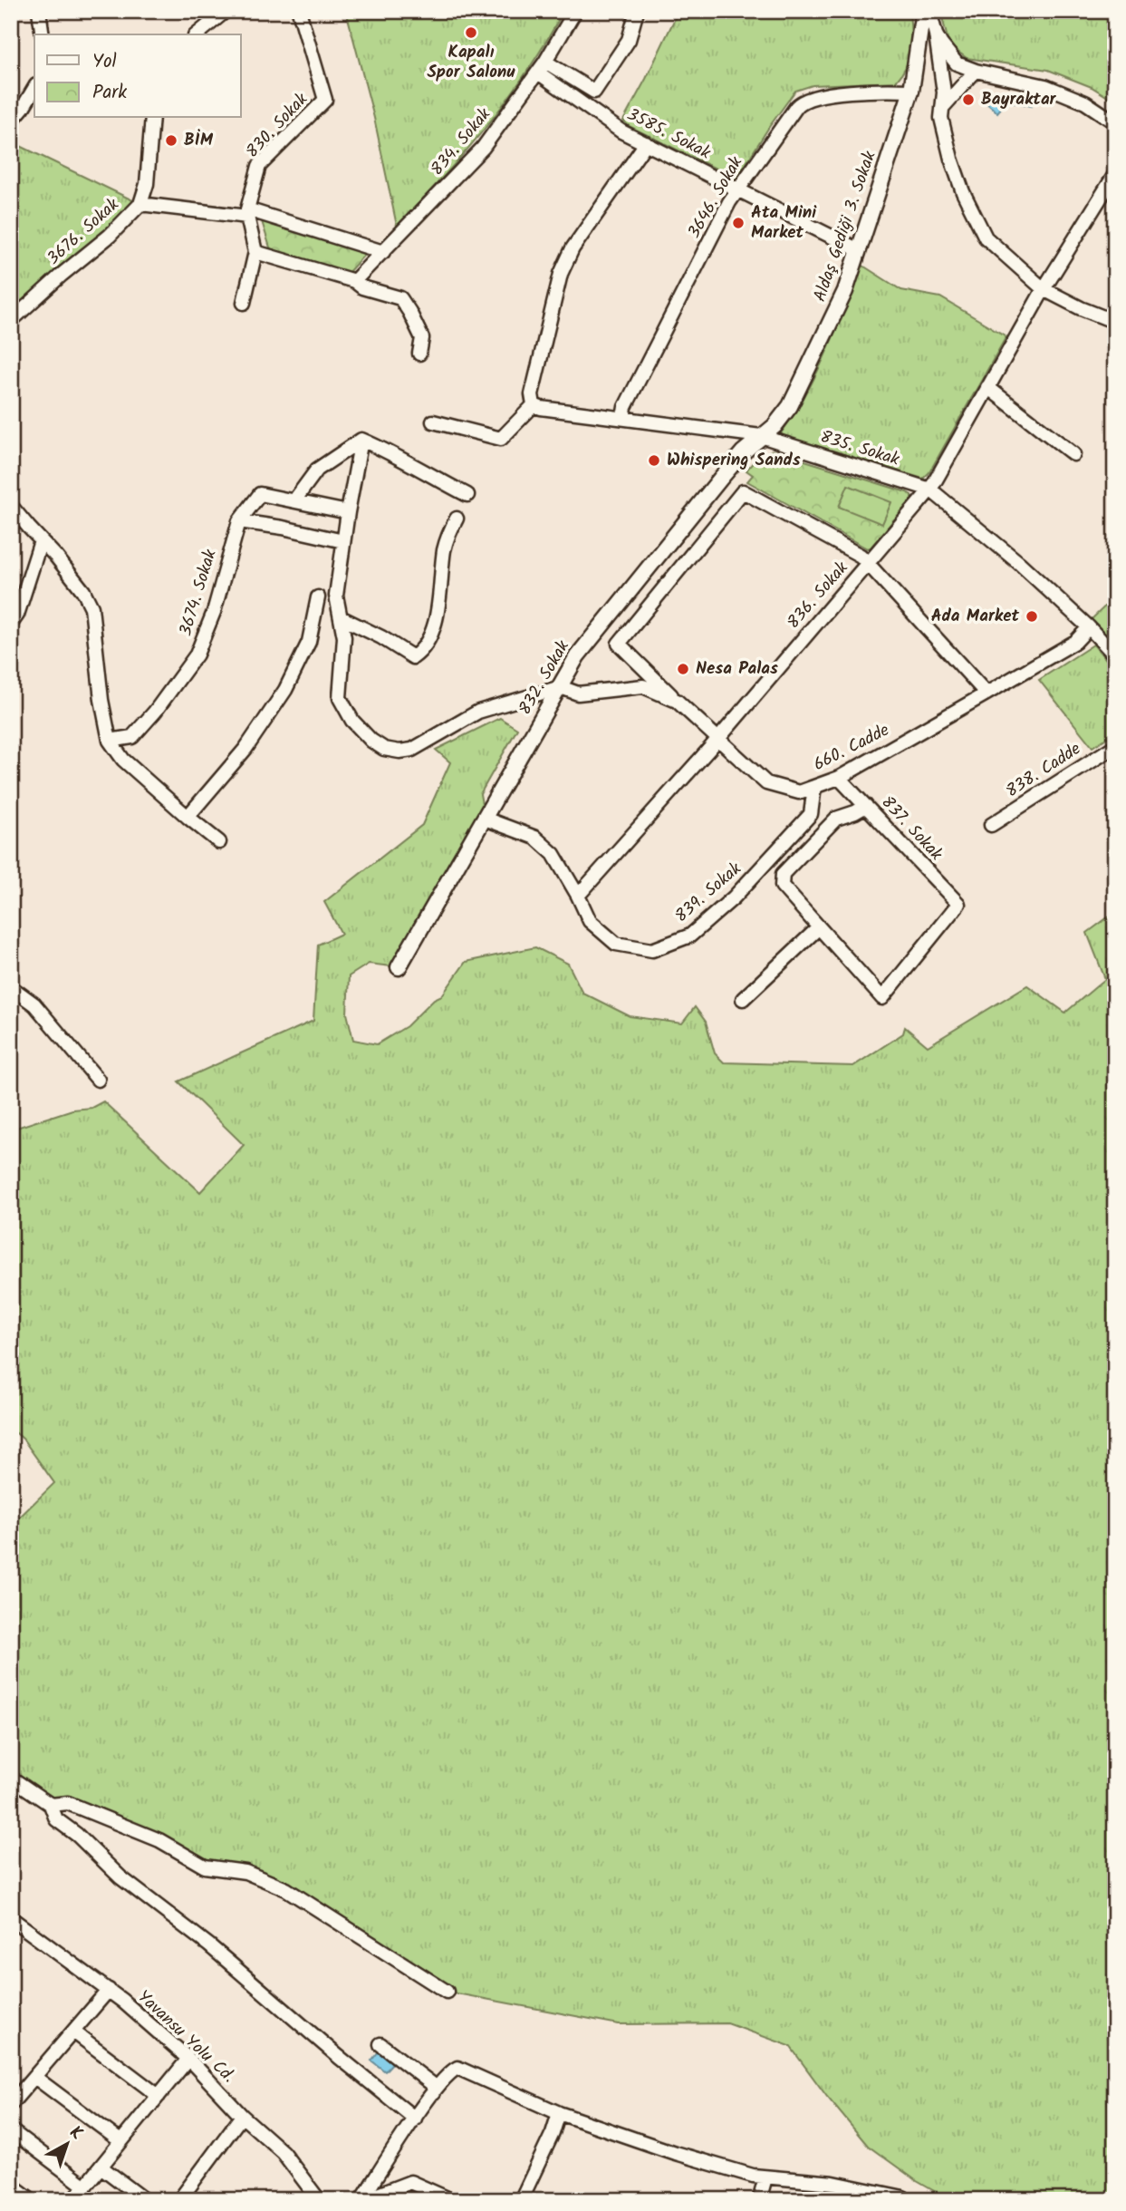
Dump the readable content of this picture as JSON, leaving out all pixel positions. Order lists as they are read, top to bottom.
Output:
{
  "streets": {
    "street": [
      "830. Sokak",
      "3585. Sokak",
      "834. Sokak",
      "3646. Sokak",
      "Aldaş Gediği 3. Sokak",
      "3676. Sokak",
      "835. Sokak",
      "3674. Sokak",
      "836. Sokak",
      "832. Sokak",
      "660. Cadde",
      "838. Cadde",
      "837. Sokak",
      "839. Sokak",
      "Yavansu Yolu Cd."
    ]
  },
  "crossings": [
    ["3585. Sokak", "834. Sokak"],
    ["3585. Sokak", "3646. Sokak"],
    ["3585. Sokak", "Aldaş Gediği 3. Sokak"],
    ["3646. Sokak", "Aldaş Gediği 3. Sokak"],
    ["3646. Sokak", "835. Sokak"],
    ["Aldaş Gediği 3. Sokak", "835. Sokak"],
    ["Aldaş Gediği 3. Sokak", "832. Sokak"],
    ["835. Sokak", "836. Sokak"],
    ["835. Sokak", "832. Sokak"],
    ["835. Sokak", "660. Cadde"],
    ["836. Sokak", "660. Cadde"],
    ["836. Sokak", "839. Sokak"],
    ["832. Sokak", "660. Cadde"],
    ["832. Sokak", "839. Sokak"],
    ["660. Cadde", "837. Sokak"],
    ["660. Cadde", "839. Sokak"]
  ],
  "places": [
    "Kapalı Spor Salonu",
    "Bayraktar",
    "BİM",
    "Ata Mini Market",
    "Whispering Sands",
    "Ada Market",
    "Nesa Palas"
  ],
  "legend": ["Yol", "Park"],
  "north": "top right"
}
